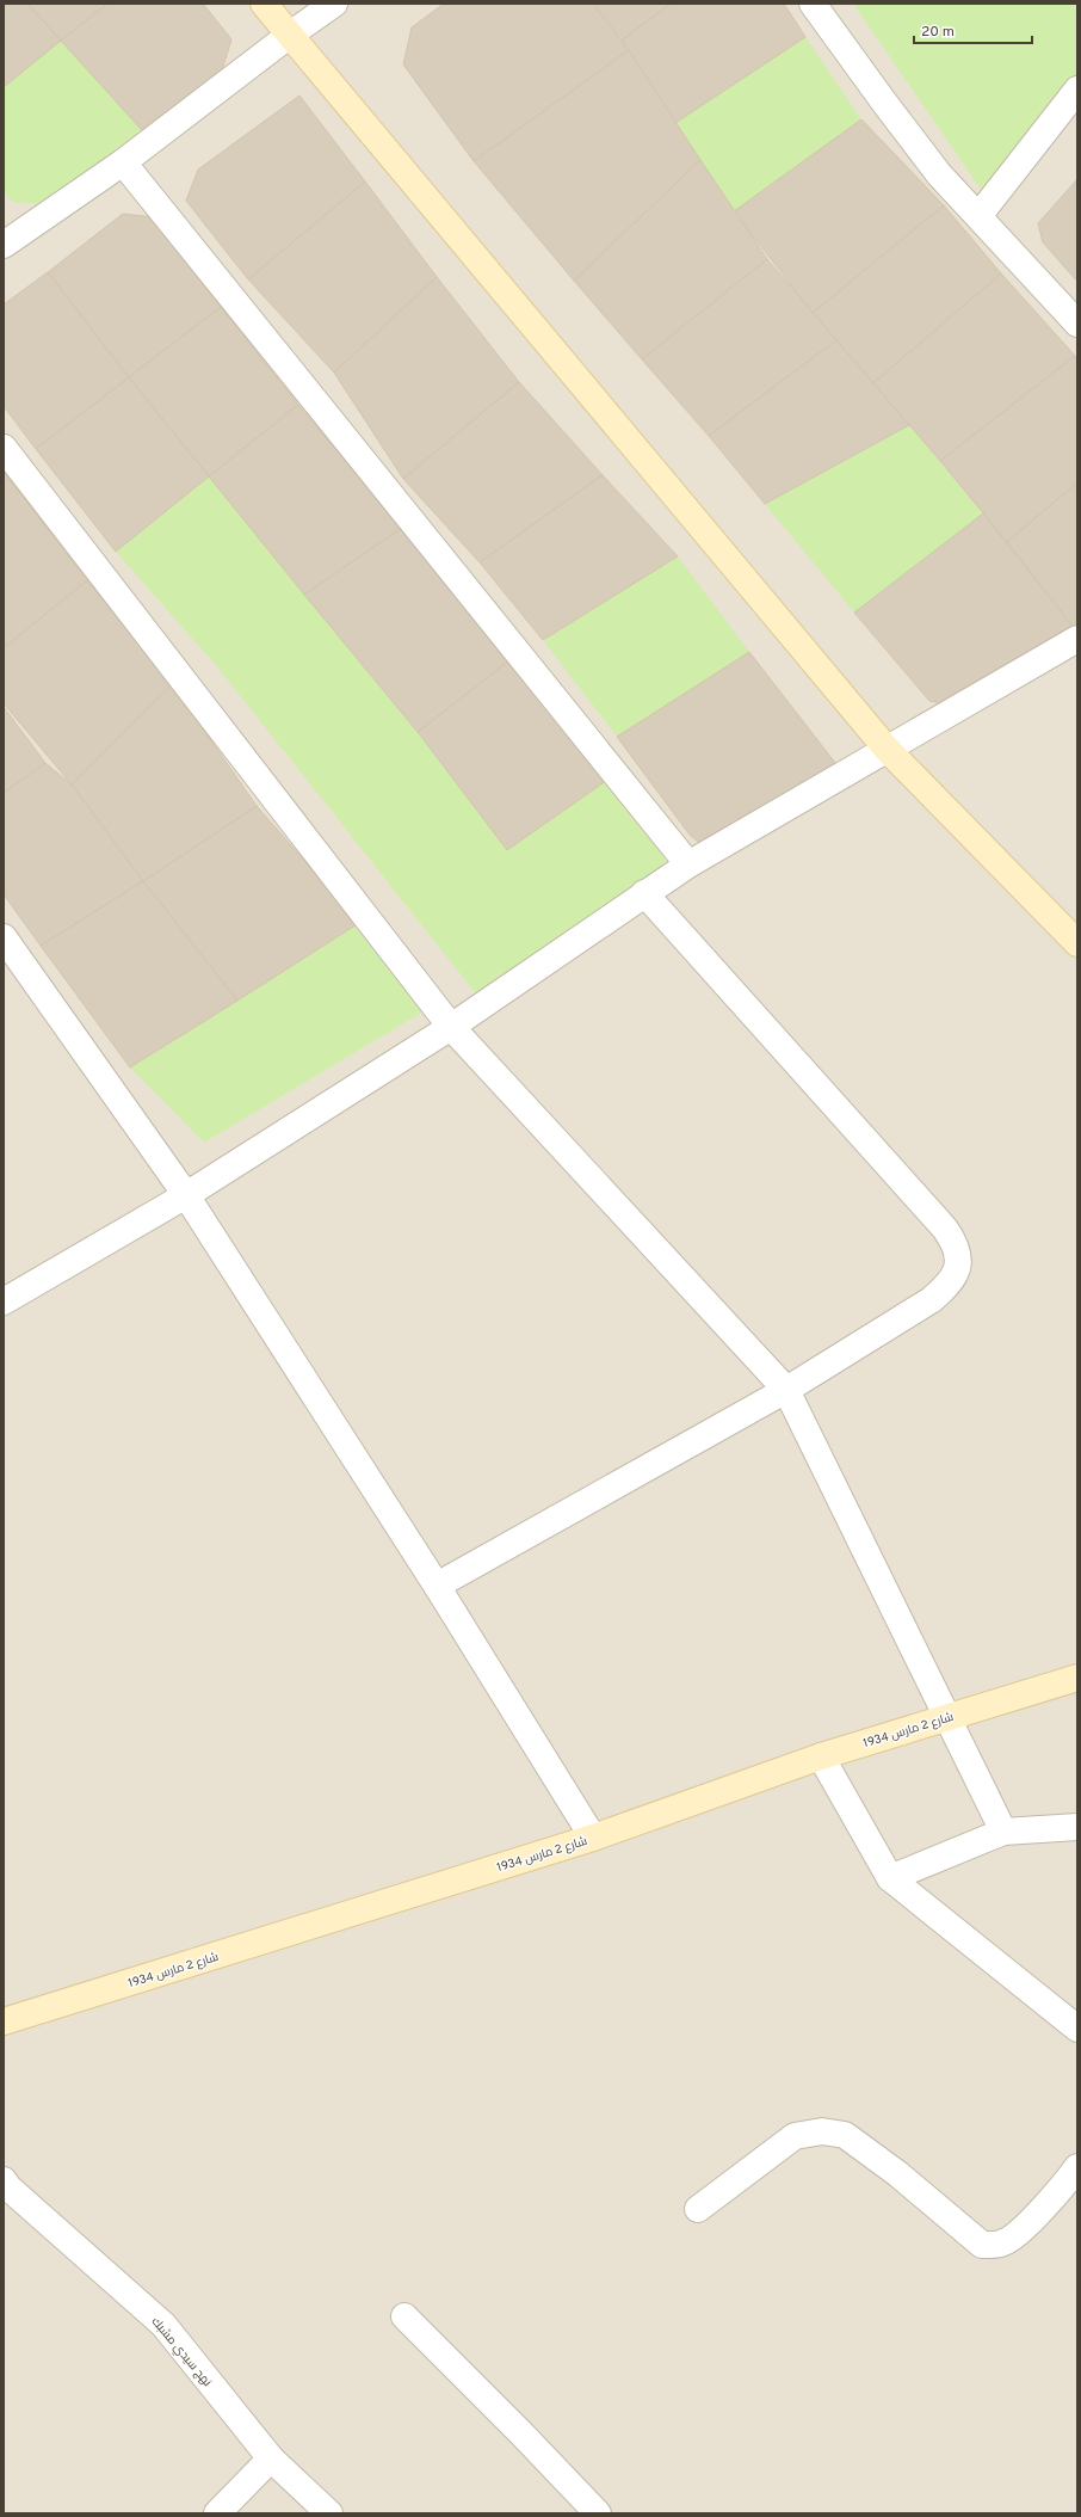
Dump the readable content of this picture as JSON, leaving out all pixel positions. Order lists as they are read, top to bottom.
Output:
{
  "streets": {
    "street": ["شارع 2 مارس 1934", "نهج سيدي مشبك"]
  },
  "scale_bar": "20 m"
}
